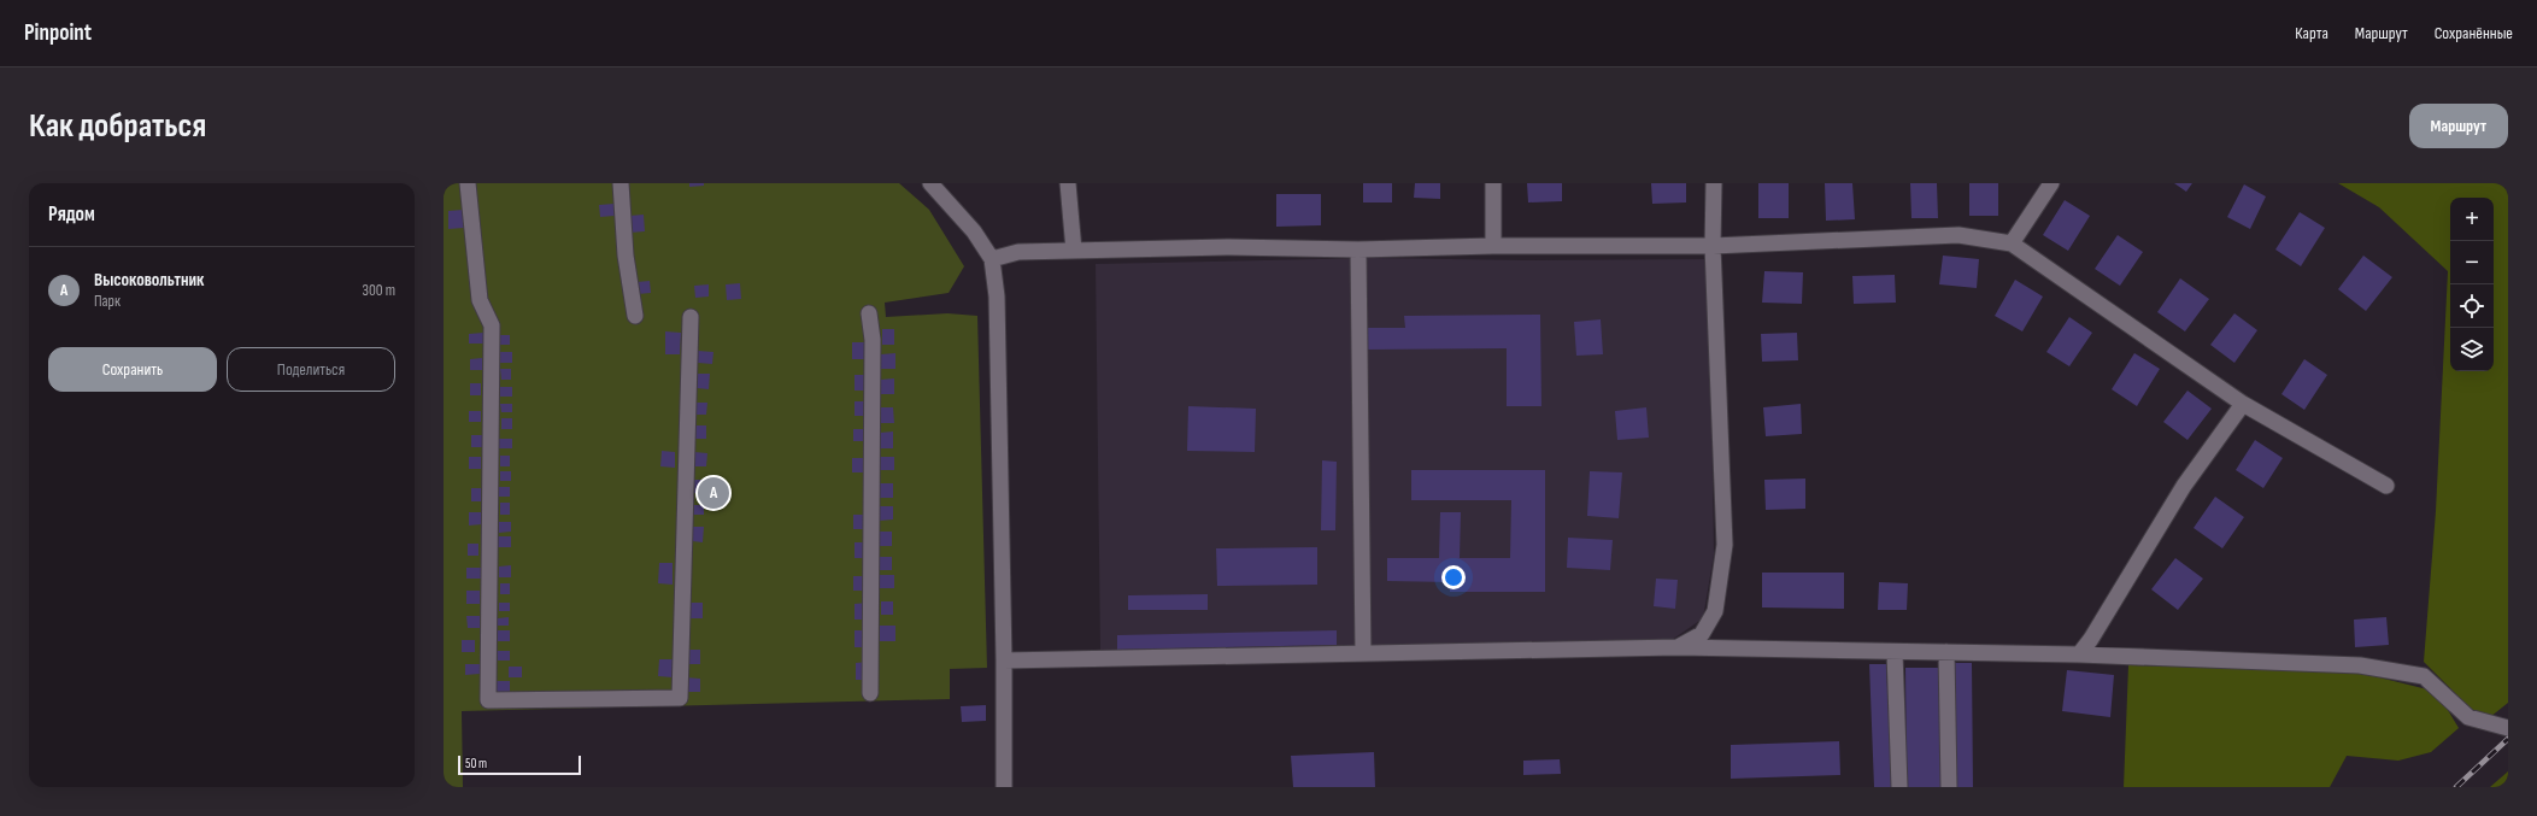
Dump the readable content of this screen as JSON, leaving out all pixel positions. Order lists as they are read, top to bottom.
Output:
{
  "scale_bar": "50 m",
  "page": {
    "header": "Pinpoint",
    "nav": ["Карта", "Маршрут", "Сохранённые"],
    "buttons": [
      "Маршрут",
      ["Сохранить", "Поделиться"]
    ],
    "title": "Как добраться",
    "heading": "Рядом",
    "map_buttons": ["+", "−"],
    "list": [
      {
        "mark": "A",
        "name": "Высоковольтник",
        "note": "Парк",
        "value": "300 m"
      }
    ],
    "pins": "A",
    "scale": "50 m"
  }
}
